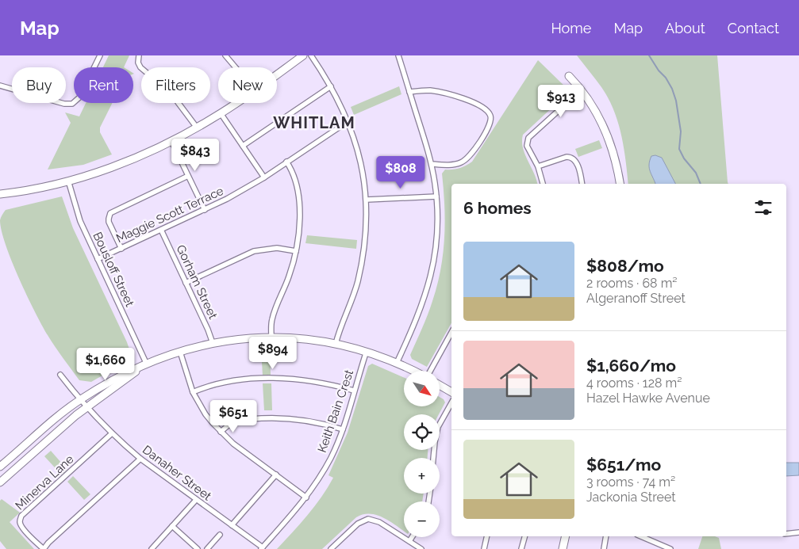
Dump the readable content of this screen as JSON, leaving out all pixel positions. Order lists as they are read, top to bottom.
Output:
{
  "streets": {
    "street": [
      "Maggie Scott Terrace",
      "Bousloff Street",
      "Gorham Street",
      "Keith Bain Crest",
      "Danaher Street",
      "Minerva Lane"
    ]
  },
  "crossings": [
    ["Maggie Scott Terrace", "Bousloff Street"],
    ["Maggie Scott Terrace", "Gorham Street"],
    ["Keith Bain Crest", "Danaher Street"],
    ["Danaher Street", "Minerva Lane"]
  ],
  "districts": ["WHITLAM"],
  "north": "bottom right",
  "page": {
    "header": "Map",
    "nav": [
      "Home",
      "Map",
      "About",
      "Contact"
    ],
    "chip": [
      "Buy",
      "Rent",
      "Filters",
      "New"
    ],
    "price": [
      "$913",
      "$843",
      "$808",
      "$894",
      "$1,660",
      "$651"
    ],
    "heading": "6 homes",
    "list": [
      {
        "name": "$808/mo",
        "note": "2 rooms · 68 m² · Algeranoff Street"
      },
      {
        "name": "$1,660/mo",
        "note": "4 rooms · 128 m² · Hazel Hawke Avenue"
      },
      {
        "name": "$651/mo",
        "note": "3 rooms · 74 m² · Jackonia Street"
      }
    ],
    "map_buttons": ["+", "−"]
  }
}
